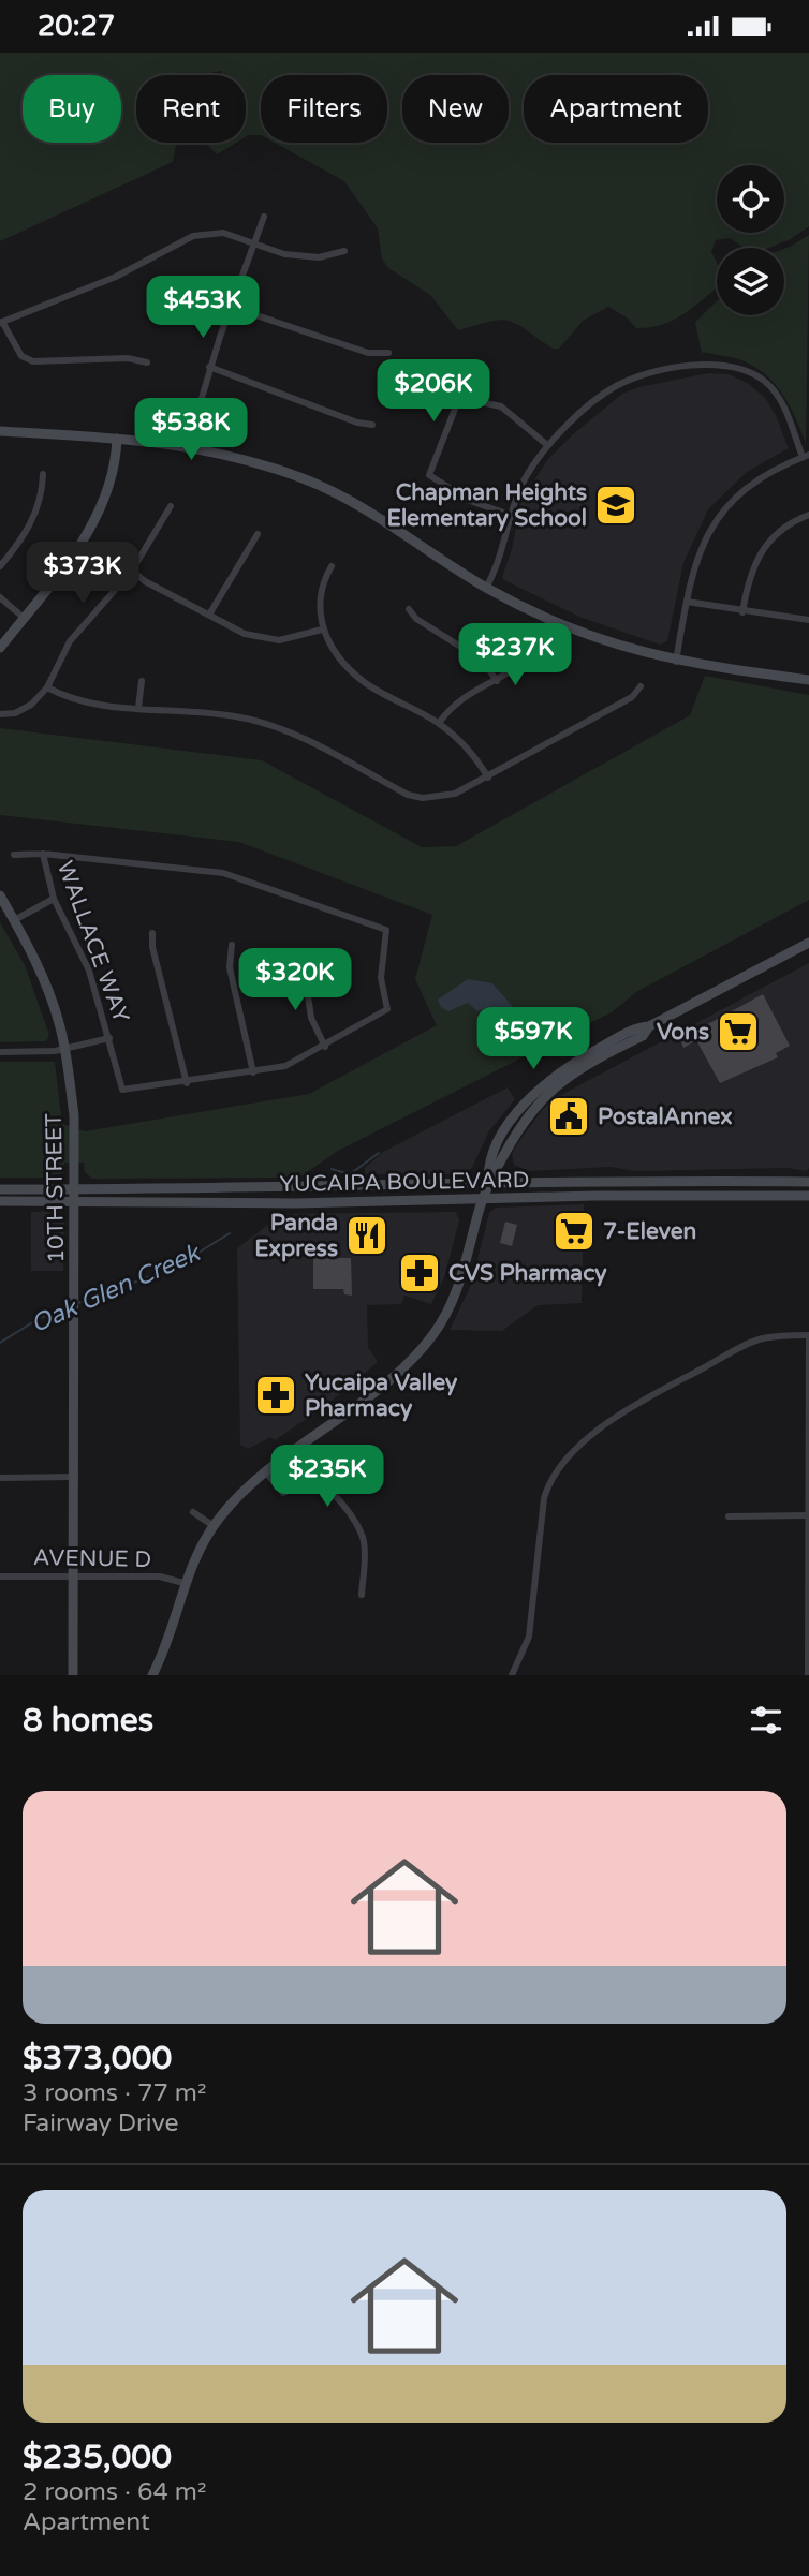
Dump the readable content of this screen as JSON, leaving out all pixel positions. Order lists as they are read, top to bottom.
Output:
{
  "streets": {
    "main road": ["YUCAIPA BOULEVARD", "10TH STREET"],
    "street": ["WALLACE WAY", "AVENUE D"]
  },
  "crossings": [
    ["YUCAIPA BOULEVARD", "10TH STREET"],
    ["10TH STREET", "AVENUE D"]
  ],
  "water": ["Oak Glen Creek"],
  "places": {
    "school or university": ["Chapman Heights Elementary School"],
    "supermarket": ["Vons", "7-Eleven"],
    "public building": ["PostalAnnex"],
    "restaurant": ["Panda Express"],
    "pharmacy": ["CVS Pharmacy", "Yucaipa Valley Pharmacy"]
  },
  "page": {
    "status": "20:27",
    "chip": [
      "Buy",
      "Rent",
      "Filters",
      "New",
      "Apartment"
    ],
    "price": [
      "$453K",
      "$206K",
      "$538K",
      "$373K",
      "$237K",
      "$320K",
      "$597K",
      "$235K"
    ],
    "heading": "8 homes",
    "list": [
      {
        "name": "$373,000",
        "note": "3 rooms · 77 m² · Fairway Drive"
      },
      {
        "name": "$235,000",
        "note": "2 rooms · 64 m² · Apartment"
      }
    ]
  }
}
